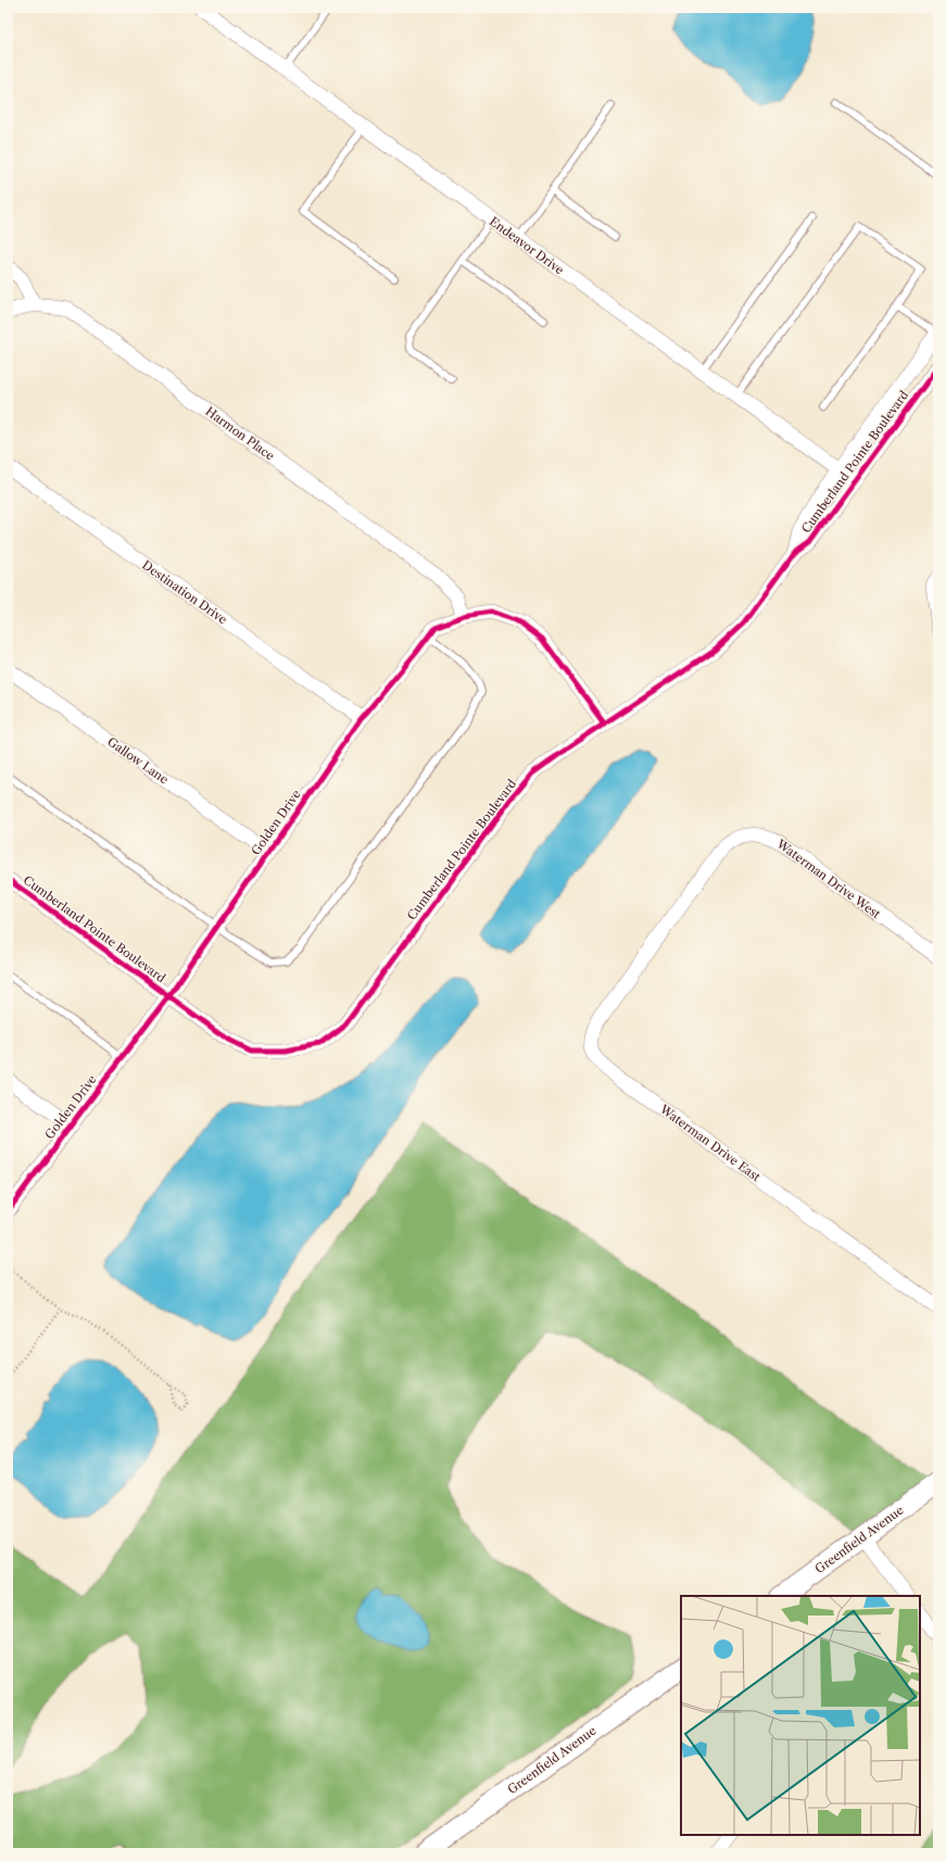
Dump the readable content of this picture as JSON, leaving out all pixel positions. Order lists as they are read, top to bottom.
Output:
{
  "streets": {
    "main road": ["Greenfield Avenue"],
    "street": [
      "Endeavor Drive",
      "Harmon Place",
      "Cumberland Pointe Boulevard",
      "Destination Drive",
      "Gallow Lane",
      "Golden Drive",
      "Waterman Drive West",
      "Waterman Drive East"
    ]
  },
  "crossings": [
    ["Endeavor Drive", "Cumberland Pointe Boulevard"],
    ["Harmon Place", "Golden Drive"],
    ["Cumberland Pointe Boulevard", "Golden Drive"],
    ["Destination Drive", "Golden Drive"],
    ["Gallow Lane", "Golden Drive"],
    ["Waterman Drive West", "Waterman Drive East"]
  ]
}
